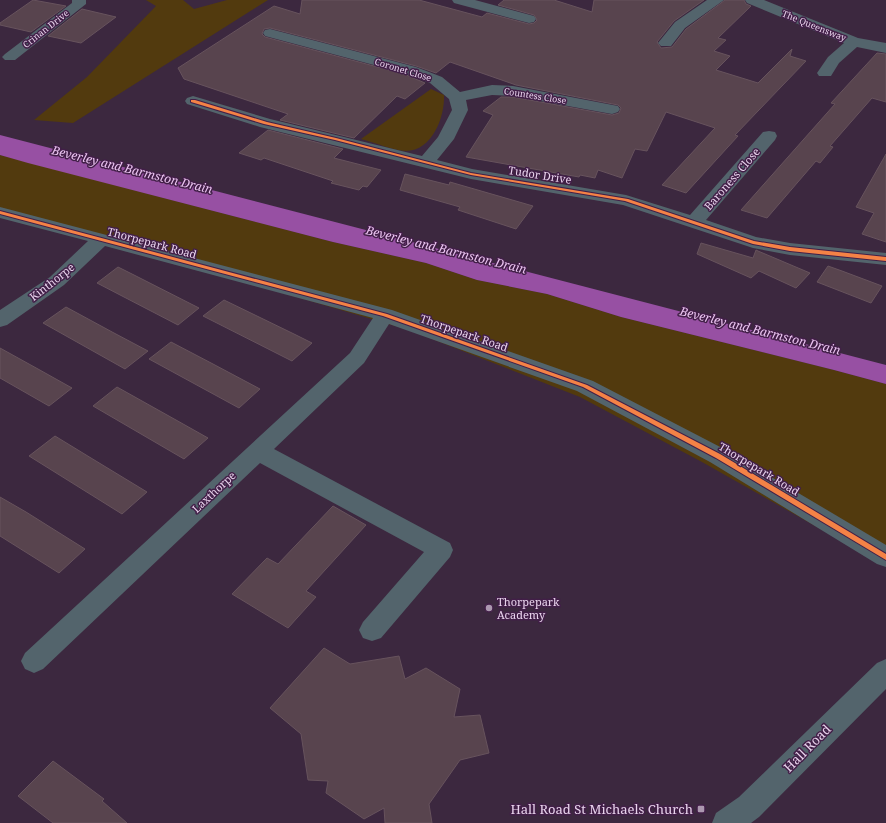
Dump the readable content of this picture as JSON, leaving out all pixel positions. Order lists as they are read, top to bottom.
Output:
{
  "streets": {
    "street": [
      "The Queensway",
      "Crinan Drive",
      "Coronet Close",
      "Countess Close",
      "Tudor Drive",
      "Baroness Close",
      "Thorpepark Road",
      "Kinthorpe",
      "Laxthorpe",
      "Hall Road"
    ]
  },
  "crossings": [
    ["Coronet Close", "Countess Close"],
    ["Tudor Drive", "Baroness Close"],
    ["Thorpepark Road", "Kinthorpe"],
    ["Thorpepark Road", "Laxthorpe"]
  ],
  "water": ["Beverley and Barmston Drain"],
  "places": {
    "other": ["Thorpepark Academy"],
    "transit": ["Hall Road St Michaels Church"]
  }
}
